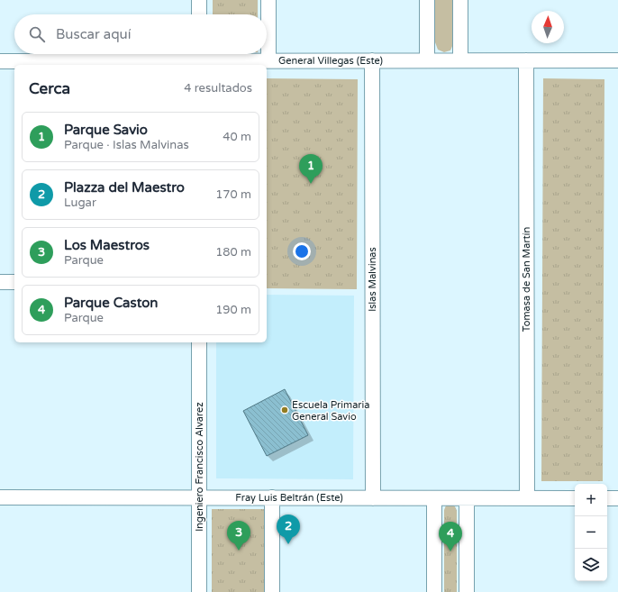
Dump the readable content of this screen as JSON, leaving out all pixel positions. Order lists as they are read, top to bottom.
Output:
{
  "streets": {
    "street": [
      "General Villegas (Este)",
      "Islas Malvinas",
      "Tomasa de San Martín",
      "Ingeniero Francisco Alvarez",
      "Fray Luis Beltrán (Este)"
    ]
  },
  "crossings": [
    ["General Villegas (Este)", "Islas Malvinas"],
    ["General Villegas (Este)", "Tomasa de San Martín"],
    ["Islas Malvinas", "Fray Luis Beltrán (Este)"],
    ["Tomasa de San Martín", "Fray Luis Beltrán (Este)"],
    ["Ingeniero Francisco Alvarez", "Fray Luis Beltrán (Este)"]
  ],
  "places": ["Escuela Primaria General Savio"],
  "north": "top",
  "page": {
    "search": "Buscar aquí",
    "heading": ["Cerca", "4 resultados"],
    "list": [
      {
        "mark": "1",
        "name": "Parque Savio",
        "note": "Parque · Islas Malvinas",
        "value": "40 m"
      },
      {
        "mark": "2",
        "name": "Plazza del Maestro",
        "note": "Lugar",
        "value": "170 m"
      },
      {
        "mark": "3",
        "name": "Los Maestros",
        "note": "Parque",
        "value": "180 m"
      },
      {
        "mark": "4",
        "name": "Parque Caston",
        "note": "Parque",
        "value": "190 m"
      }
    ],
    "pins": [
      "1",
      "2",
      "3",
      "4"
    ],
    "map_buttons": ["+", "−"]
  }
}
